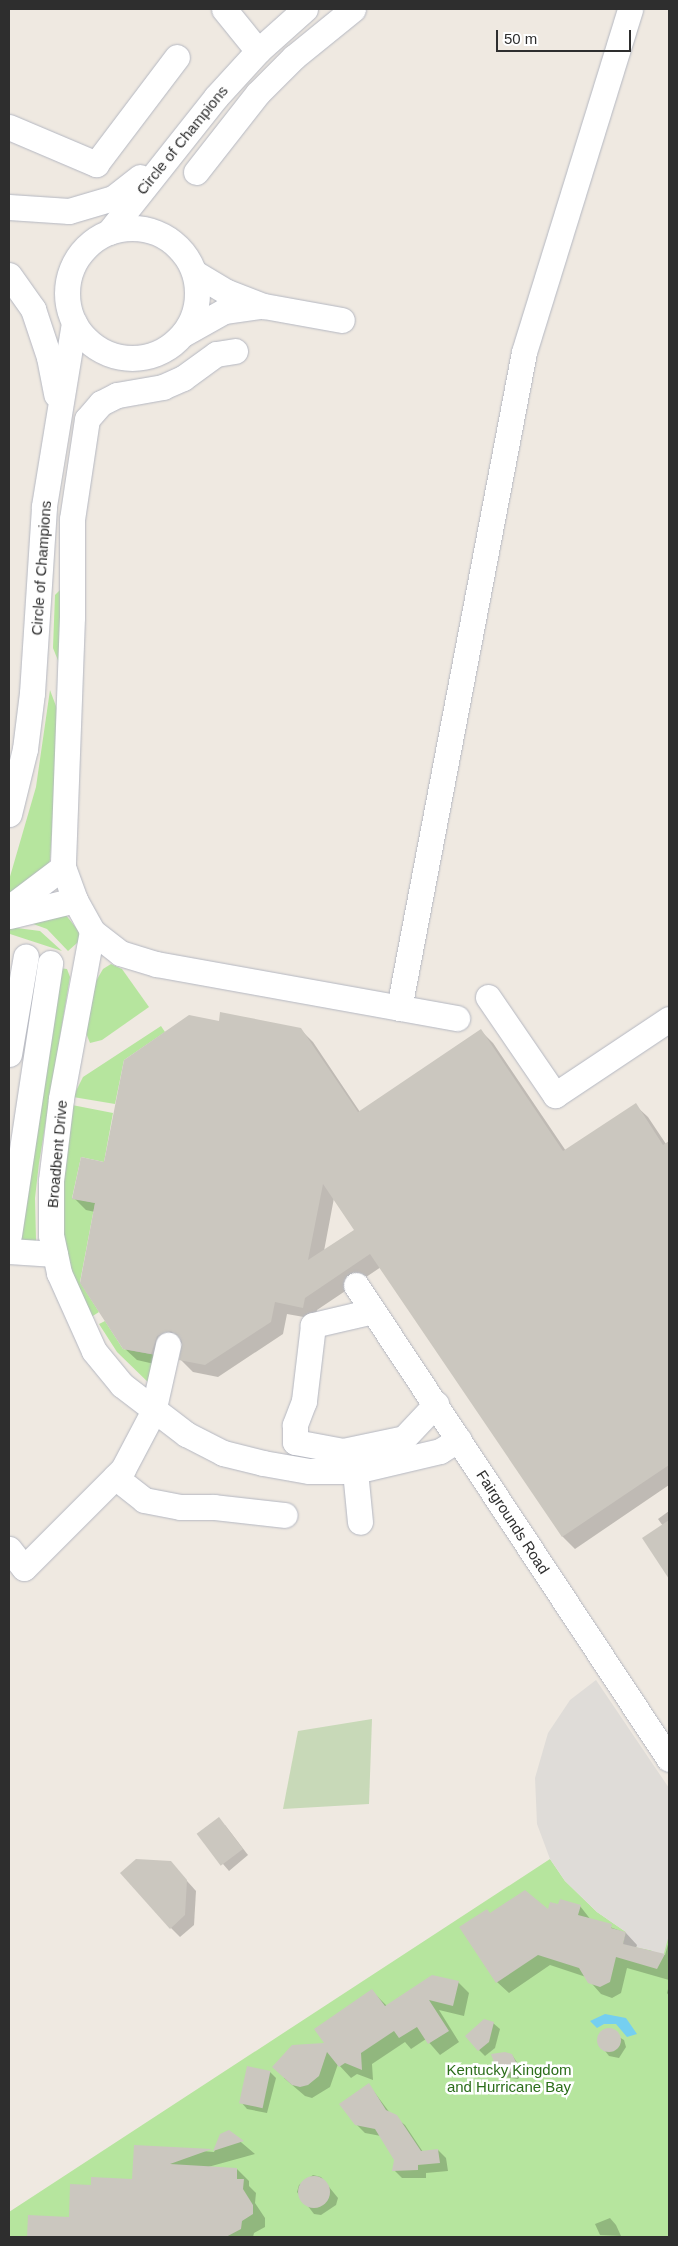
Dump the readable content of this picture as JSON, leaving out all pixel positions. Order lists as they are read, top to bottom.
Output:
{
  "streets": {
    "street": ["Circle of Champions", "Broadbent Drive", "Fairgrounds Road"]
  },
  "crossings": [
    ["Broadbent Drive", "Fairgrounds Road"]
  ],
  "parks": ["Kentucky Kingdom and Hurricane Bay"],
  "scale_bar": "50 m"
}
